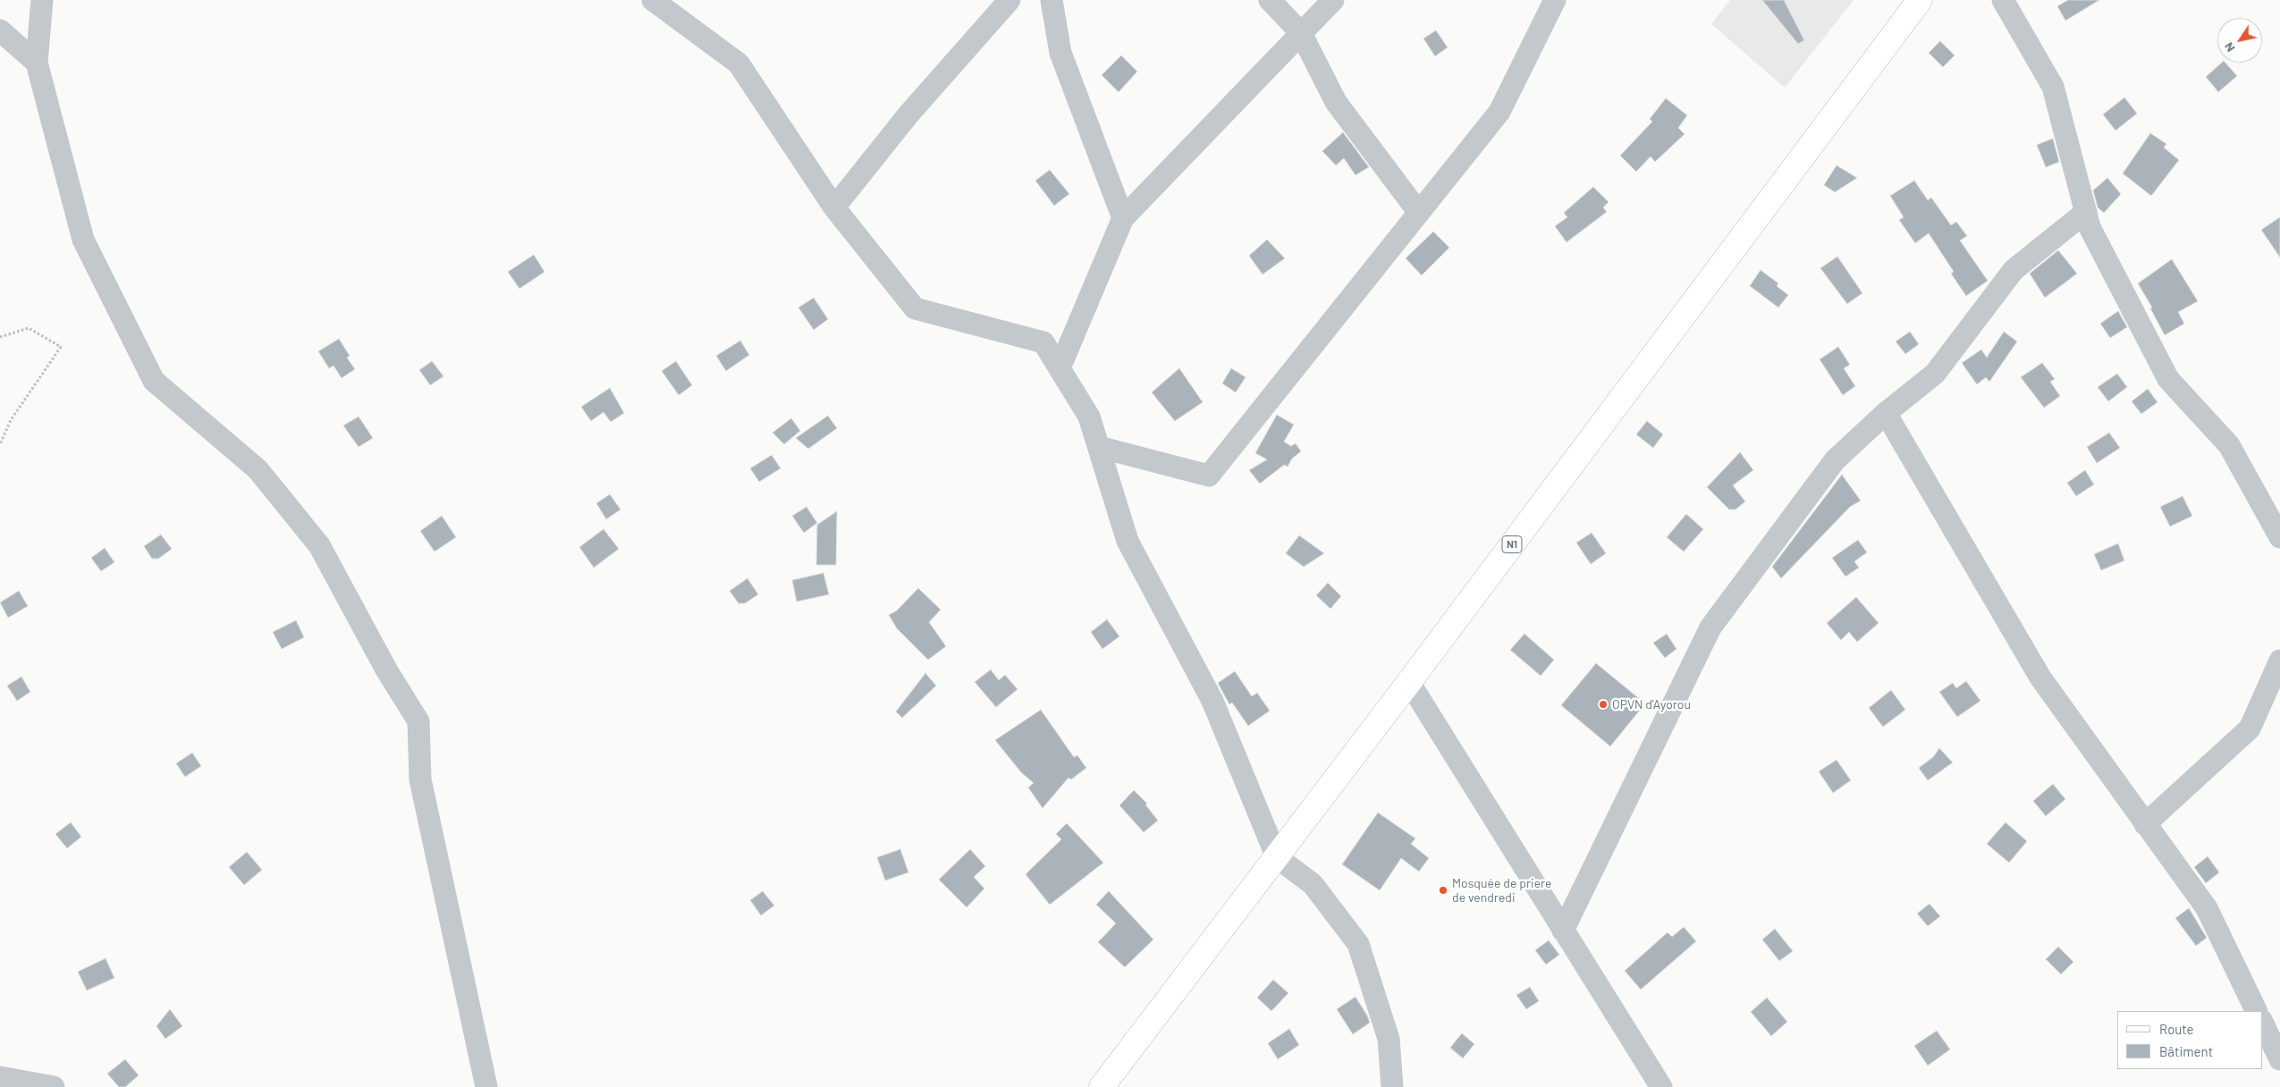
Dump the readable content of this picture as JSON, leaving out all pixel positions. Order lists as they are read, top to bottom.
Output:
{
  "streets": {
    "main road": ["N1"]
  },
  "places": ["OPVN d'Ayorou", "Mosquée de priere de vendredi"],
  "legend": ["Route", "Bâtiment"],
  "north": "bottom left"
}
